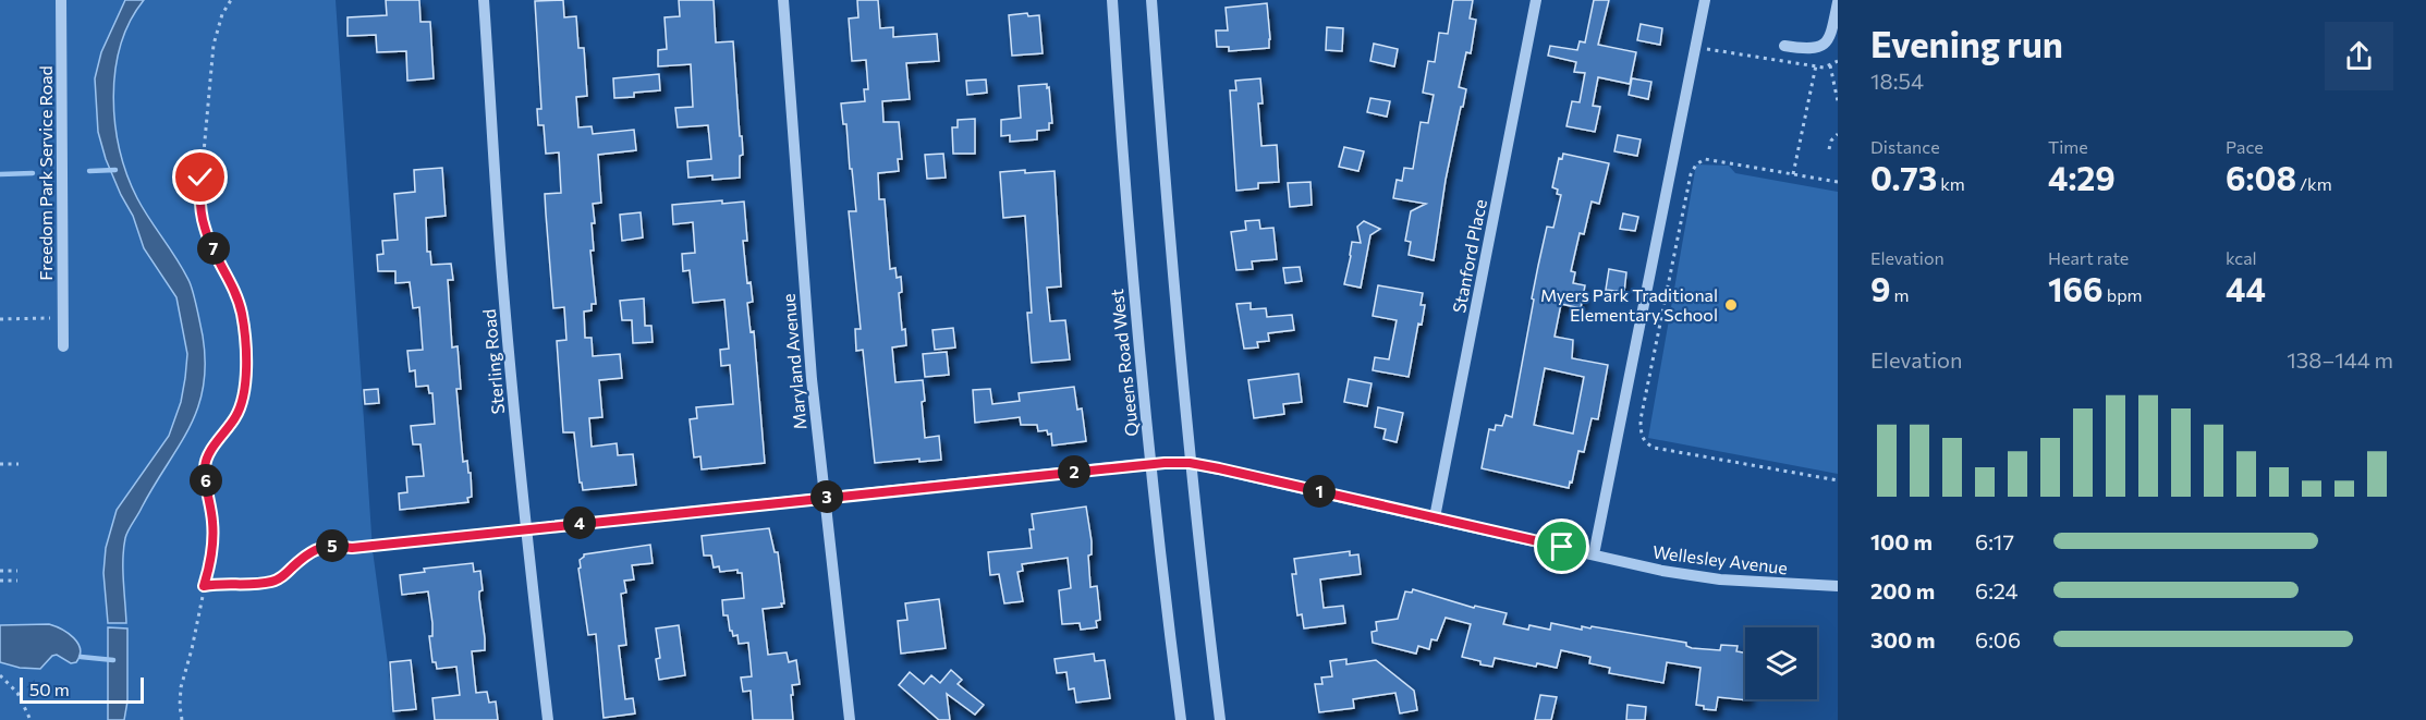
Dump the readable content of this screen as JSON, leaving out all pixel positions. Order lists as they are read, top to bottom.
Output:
{
  "streets": {
    "street": [
      "Freedom Park Service Road",
      "Stanford Place",
      "Sterling Road",
      "Maryland Avenue",
      "Queens Road West",
      "Wellesley Avenue"
    ]
  },
  "crossings": [
    ["Stanford Place", "Wellesley Avenue"],
    ["Sterling Road", "Wellesley Avenue"],
    ["Maryland Avenue", "Wellesley Avenue"],
    ["Queens Road West", "Wellesley Avenue"]
  ],
  "places": ["Myers Park Traditional Elementary School"],
  "scale_bar": "50 m",
  "page": {
    "heading": ["Evening run", "18:54"],
    "stats": [
      ["Distance", "0.73 km"],
      ["Time", "4:29"],
      ["Pace", "6:08 /km"],
      ["Elevation", "9 m"],
      ["Heart rate", "166 bpm"],
      ["kcal", "44"]
    ],
    "pins": [
      "7",
      "2",
      "6",
      "1",
      "3",
      "4",
      "5"
    ],
    "chart": ["Elevation", "138–144 m"],
    "list": [
      {
        "name": "100 m",
        "note": "6:17"
      },
      {
        "name": "200 m",
        "note": "6:24"
      },
      {
        "name": "300 m",
        "note": "6:06"
      }
    ],
    "scale": "50 m"
  }
}
